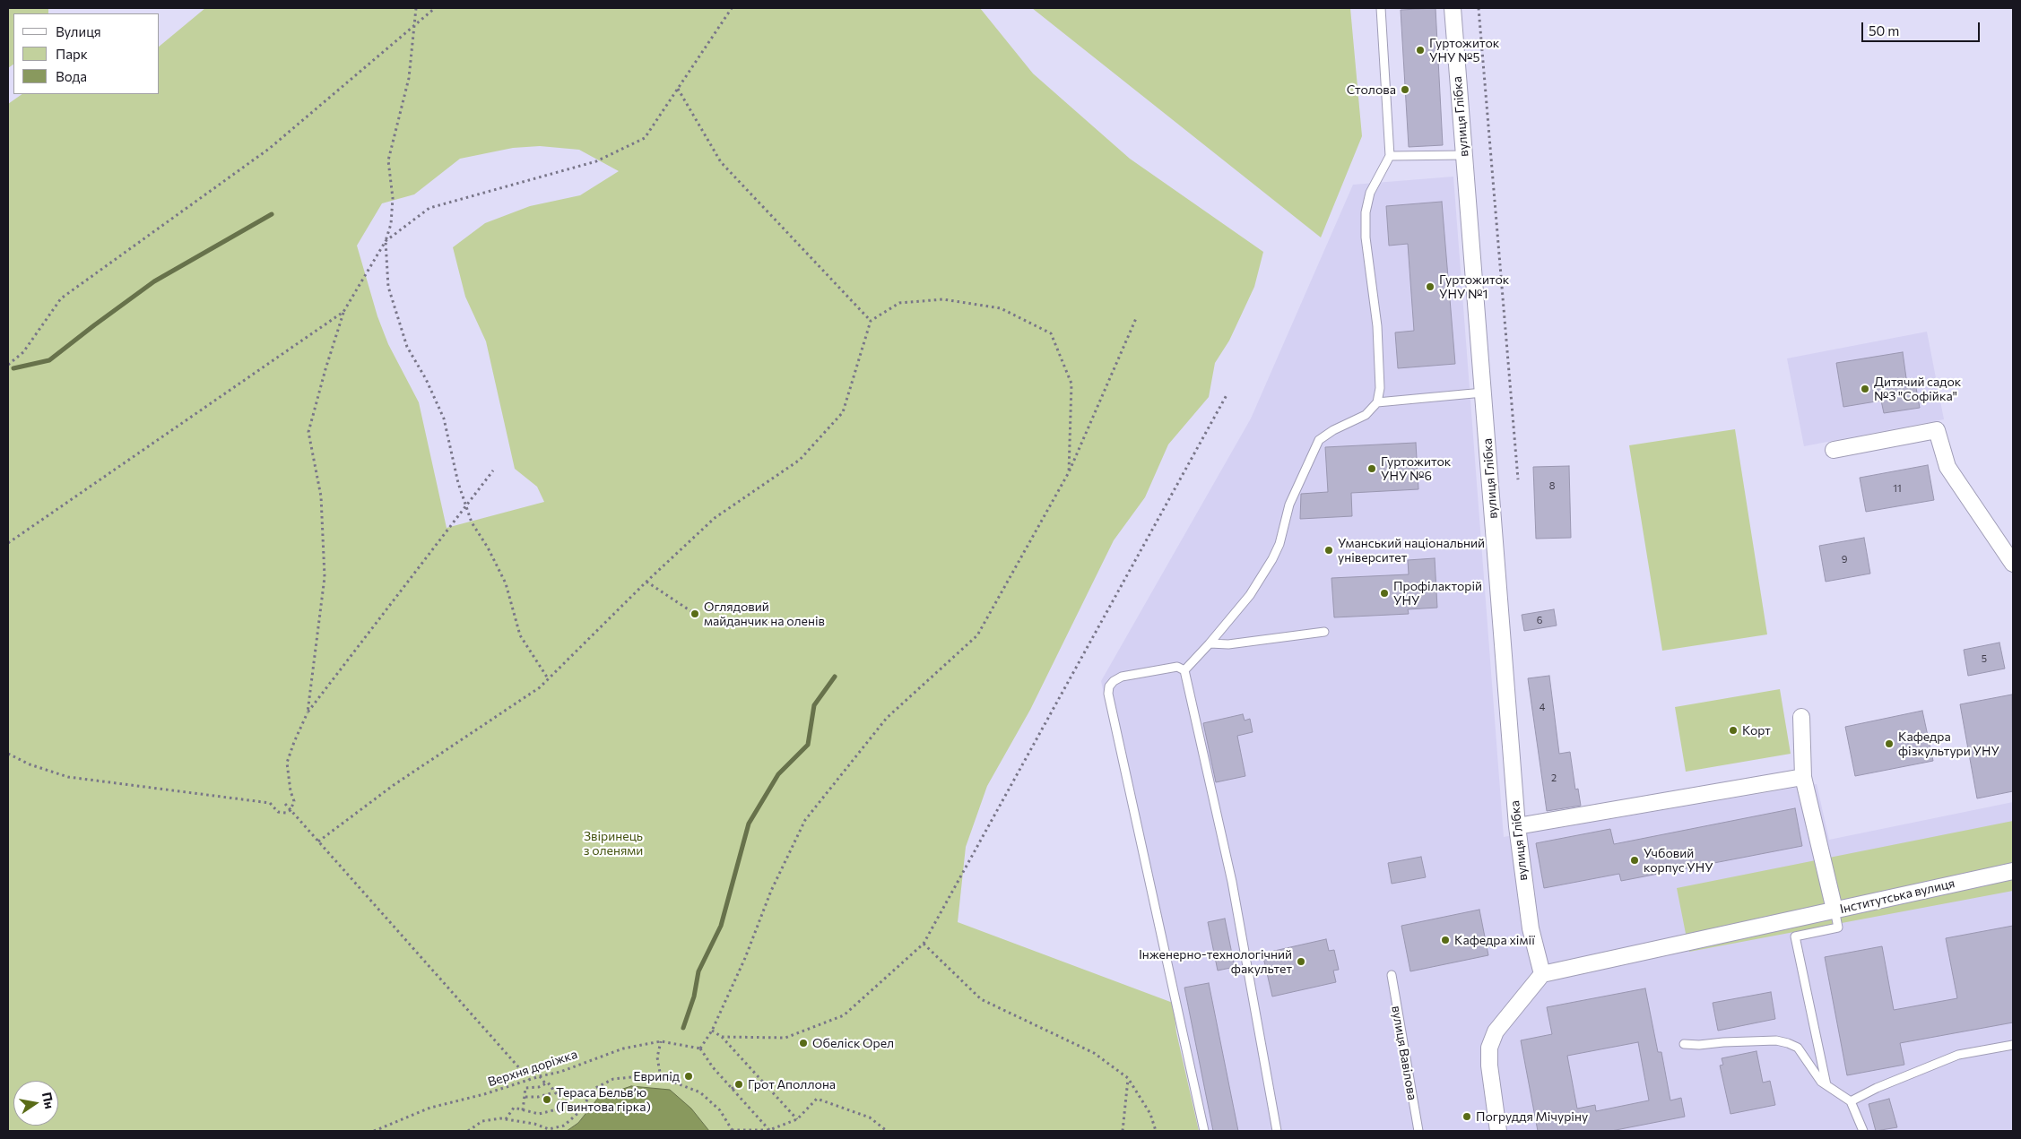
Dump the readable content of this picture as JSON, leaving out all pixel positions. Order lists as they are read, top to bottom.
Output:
{
  "streets": {
    "street": ["вулиця Глібка", "Інститутська вулиця"],
    "lane": ["вулиця Вавілова"],
    "path": ["Верхня доріжка"]
  },
  "parks": ["Звіринець з оленями"],
  "places": [
    "Гуртожиток УНУ №5",
    "Столова",
    "Гуртожиток УНУ №1",
    "Дитячий садок №3 \"Софійка\"",
    "Гуртожиток УНУ №6",
    "Уманський національний університет",
    "Профілакторій УНУ",
    "Оглядовий майданчик на оленів",
    "Корт",
    "Кафедра фізкультури УНУ",
    "Учбовий корпус УНУ",
    "Кафедра хімії",
    "Інженерно-технологічний факультет",
    "Обеліск Орел",
    "Еврипід",
    "Грот Аполлона",
    "Тераса Бельв’ю (Гвинтова гірка)",
    "Погруддя Мічуріну"
  ],
  "house_numbers": [
    "8",
    "11",
    "9",
    "6",
    "5",
    "4",
    "2"
  ],
  "legend": ["Вулиця", "Парк", "Вода"],
  "scale_bar": "50 m",
  "north": "right"
}
